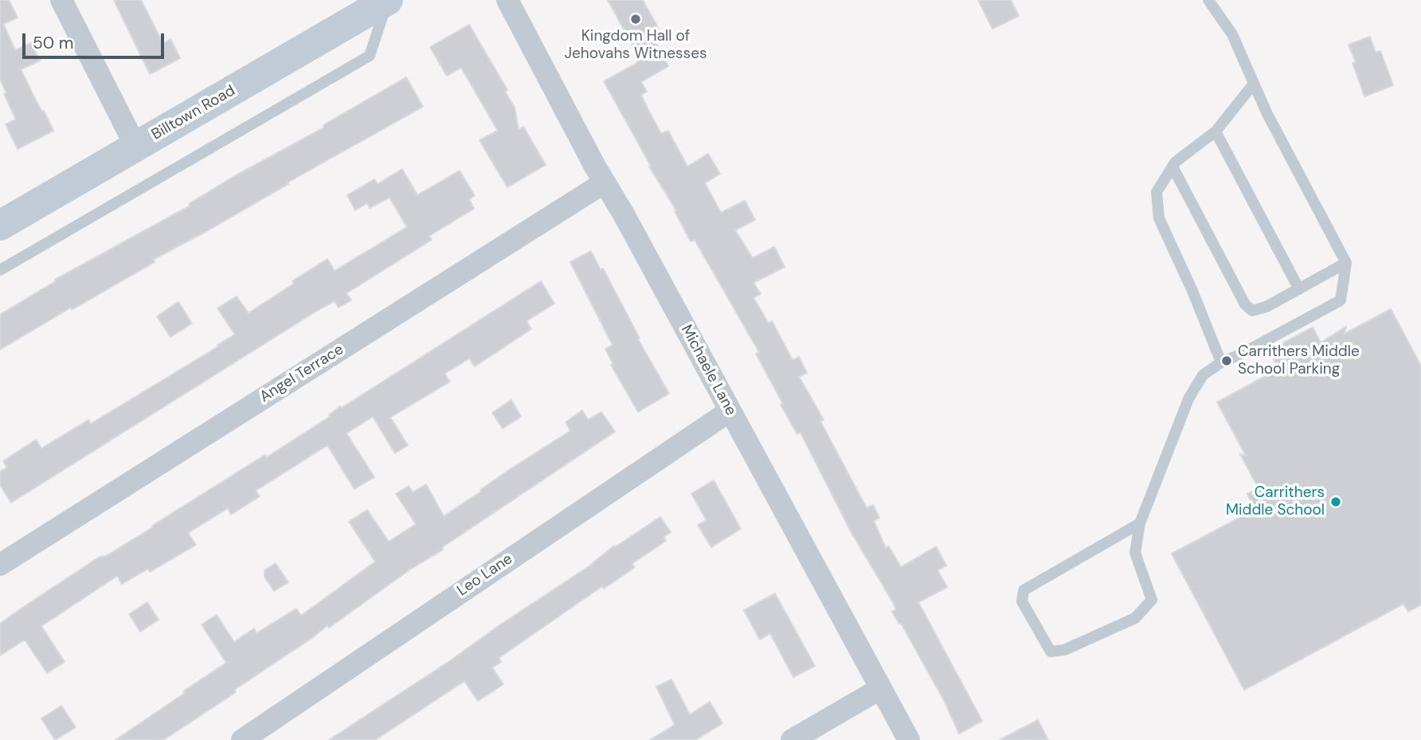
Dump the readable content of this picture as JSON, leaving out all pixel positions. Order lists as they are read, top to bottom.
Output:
{
  "streets": {
    "main road": ["Billtown Road"],
    "street": ["Michaele Lane", "Angel Terrace", "Leo Lane"]
  },
  "crossings": [
    ["Michaele Lane", "Angel Terrace"],
    ["Michaele Lane", "Leo Lane"]
  ],
  "places": ["Kingdom Hall of Jehovahs Witnesses", "Carrithers Middle School Parking", "Carrithers Middle School"],
  "scale_bar": "50 m"
}
